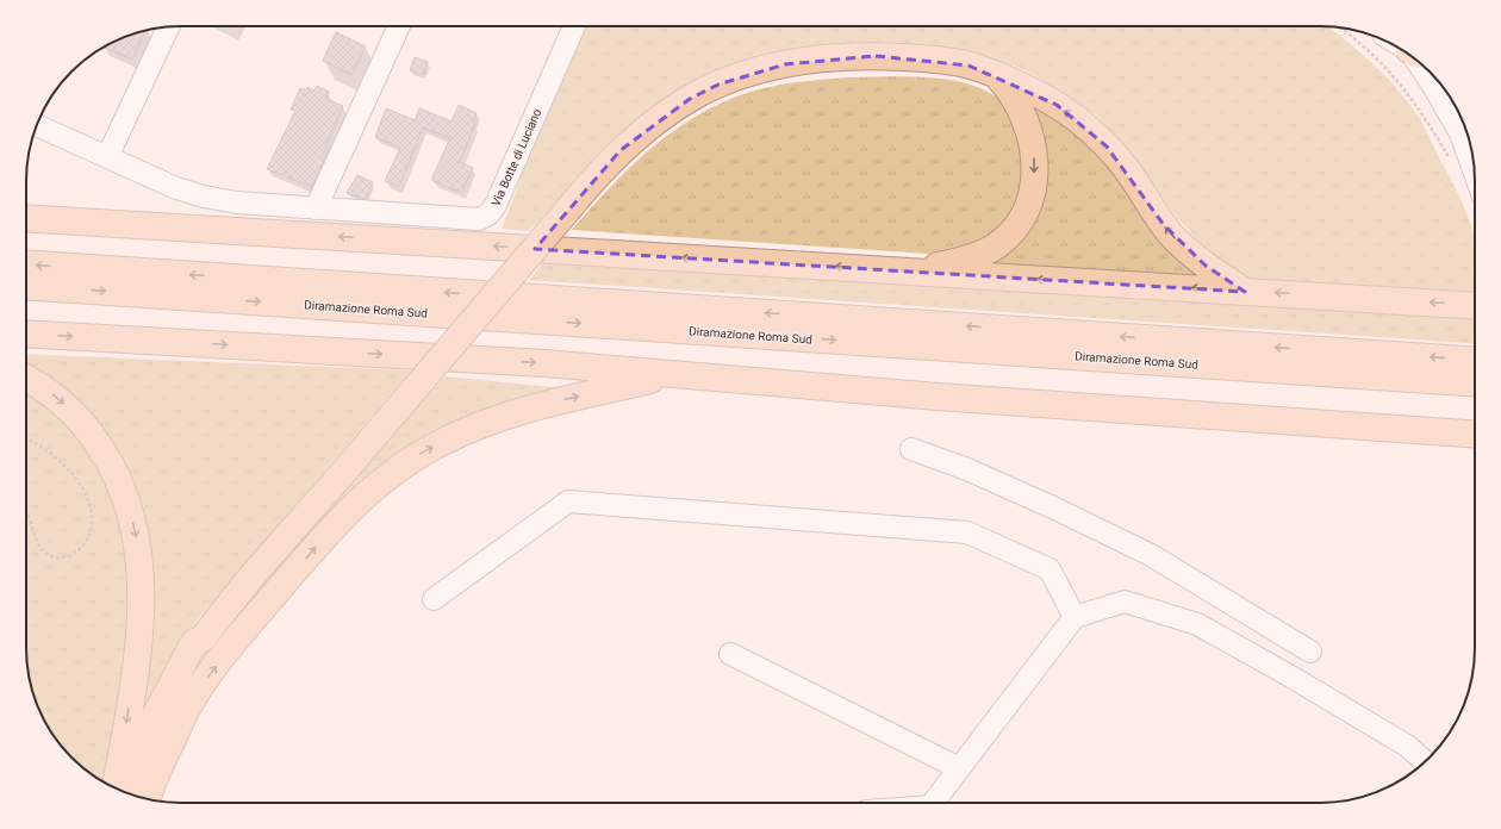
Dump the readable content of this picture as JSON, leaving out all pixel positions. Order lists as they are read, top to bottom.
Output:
{
  "streets": {
    "highway": ["Diramazione Roma Sud"],
    "street": ["Via Botte di Luciano"]
  }
}
